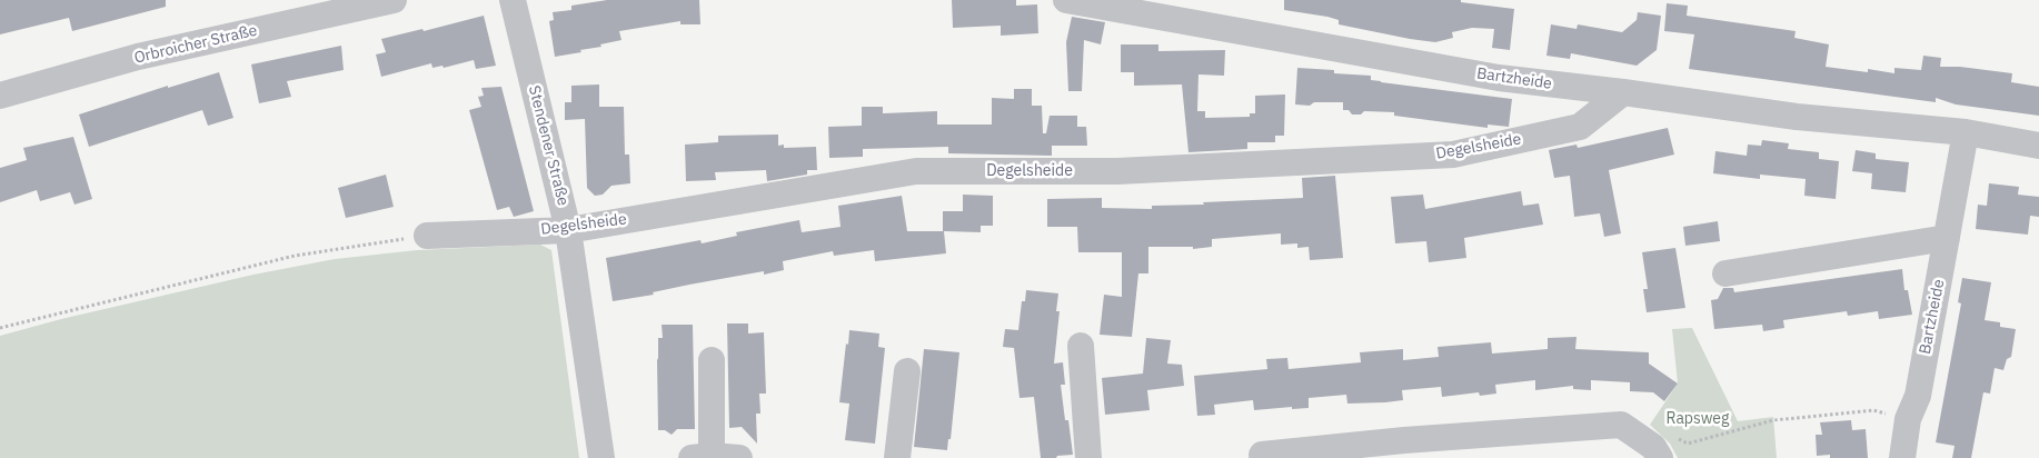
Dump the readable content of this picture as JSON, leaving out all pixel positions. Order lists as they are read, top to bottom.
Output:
{
  "streets": {
    "street": [
      "Orbroicher Straße",
      "Bartzheide",
      "Stendener Straße",
      "Degelsheide"
    ]
  },
  "crossings": [
    ["Bartzheide", "Degelsheide"],
    ["Stendener Straße", "Degelsheide"]
  ],
  "parks": ["Rapsweg"]
}
